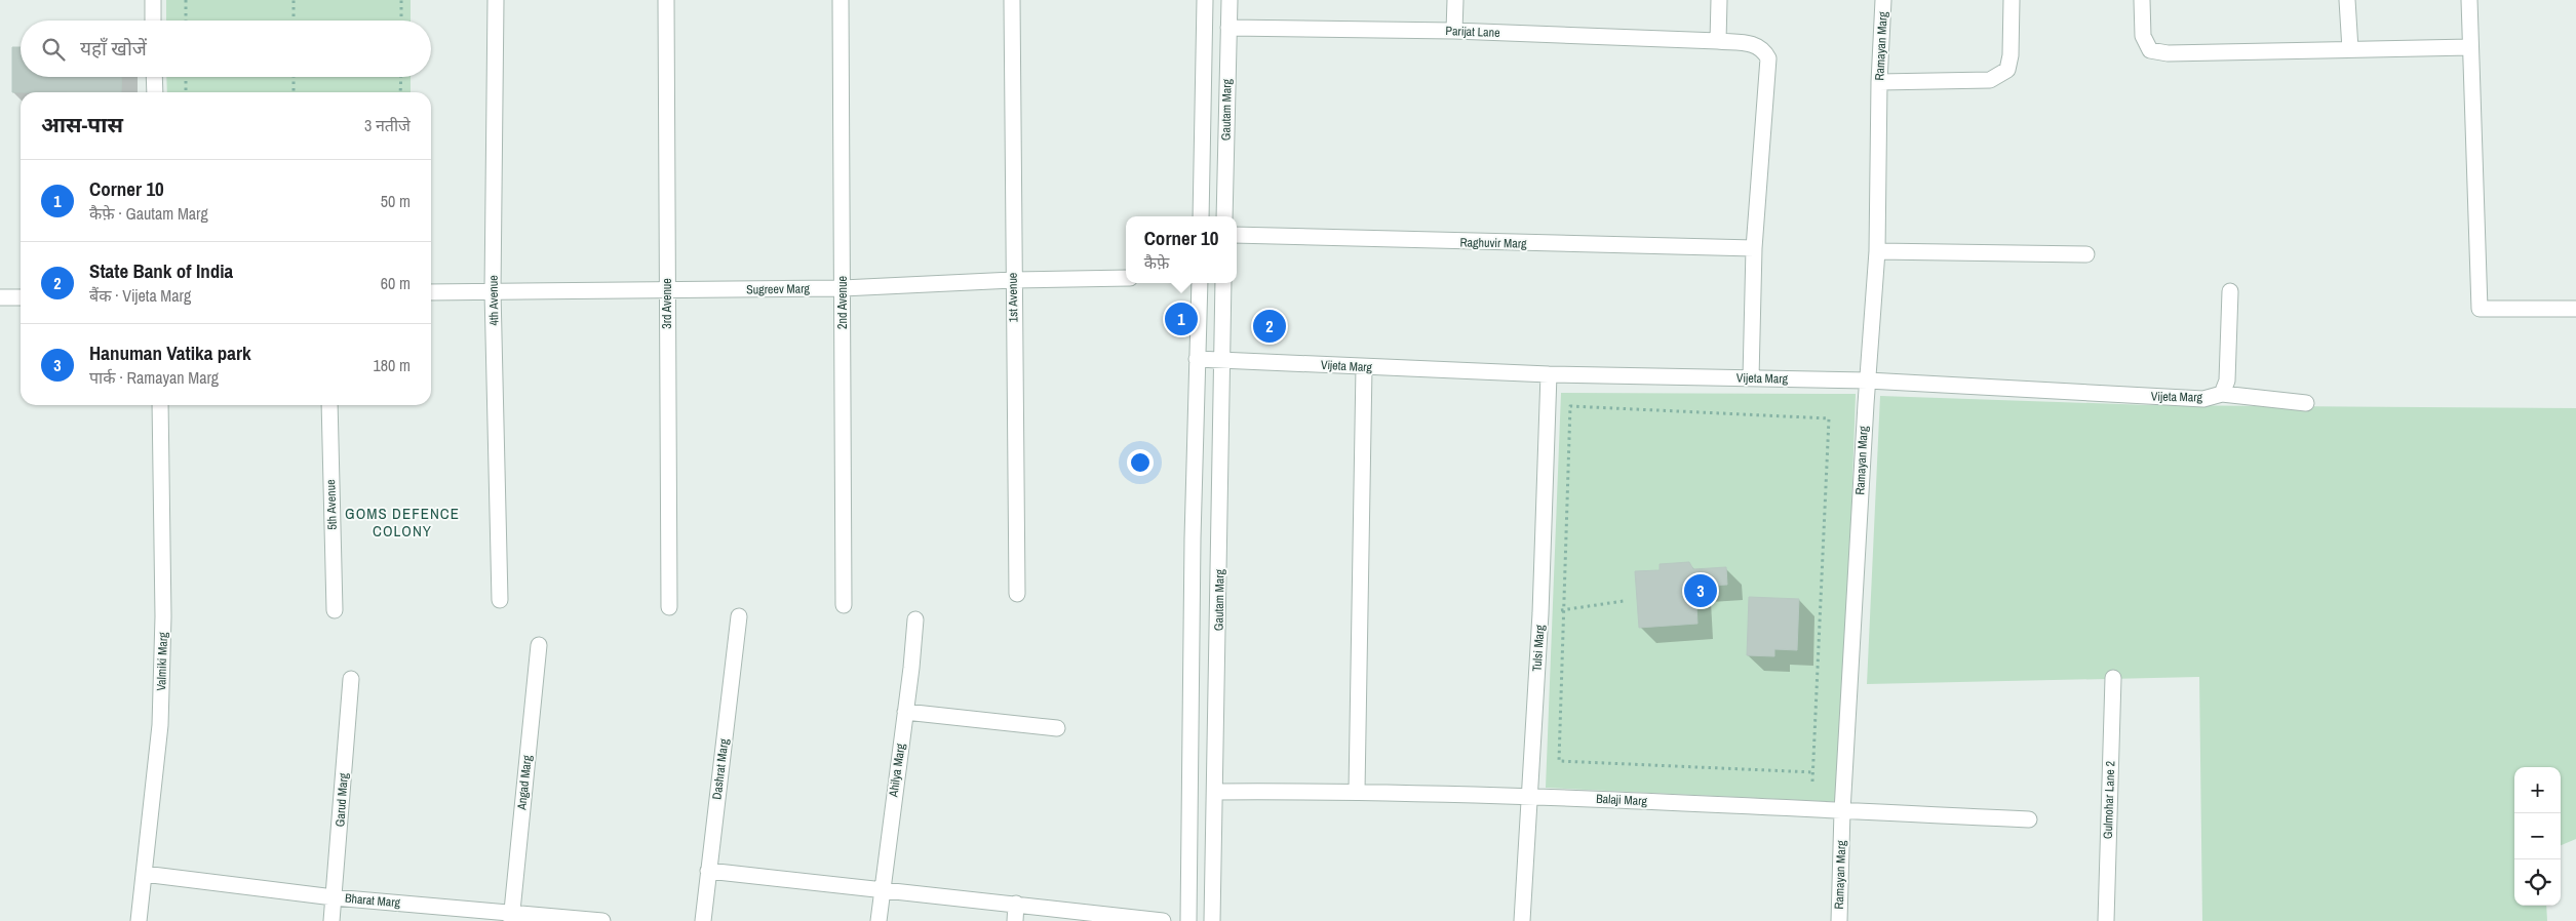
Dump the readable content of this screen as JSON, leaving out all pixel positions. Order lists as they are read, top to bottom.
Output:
{
  "streets": {
    "street": [
      "Parijat Lane",
      "Ramayan Marg",
      "Gautam Marg",
      "Raghuvir Marg",
      "Sugreev Marg",
      "1st Avenue",
      "4th Avenue",
      "2nd Avenue",
      "3rd Avenue",
      "Vijeta Marg",
      "5th Avenue",
      "Tulsi Marg",
      "Valmiki Marg",
      "Dashrat Marg",
      "Ahilya Marg",
      "Angad Marg",
      "Garud Marg",
      "Balaji Marg",
      "Gulmohar Lane 2",
      "Bharat Marg"
    ]
  },
  "crossings": [
    ["Parijat Lane", "Gautam Marg"],
    ["Parijat Lane", "Raghuvir Marg"],
    ["Ramayan Marg", "Vijeta Marg"],
    ["Ramayan Marg", "Balaji Marg"],
    ["Gautam Marg", "Vijeta Marg"],
    ["Gautam Marg", "Balaji Marg"],
    ["Sugreev Marg", "1st Avenue"],
    ["Sugreev Marg", "4th Avenue"],
    ["Sugreev Marg", "2nd Avenue"],
    ["Sugreev Marg", "3rd Avenue"],
    ["Vijeta Marg", "Tulsi Marg"],
    ["Tulsi Marg", "Balaji Marg"],
    ["Valmiki Marg", "Bharat Marg"],
    ["Angad Marg", "Bharat Marg"],
    ["Garud Marg", "Bharat Marg"]
  ],
  "districts": ["GOMS DEFENCE COLONY"],
  "page": {
    "search": "यहाँ खोजें",
    "heading": ["आस-पास", "3 नतीजे"],
    "list": [
      {
        "mark": "1",
        "name": "Corner 10",
        "note": "कैफ़े · Gautam Marg",
        "value": "50 m"
      },
      {
        "mark": "2",
        "name": "State Bank of India",
        "note": "बैंक · Vijeta Marg",
        "value": "60 m"
      },
      {
        "mark": "3",
        "name": "Hanuman Vatika park",
        "note": "पार्क · Ramayan Marg",
        "value": "180 m"
      }
    ],
    "popup": ["Corner 10", "कैफ़े"],
    "pins": ["1", "2", "3"],
    "map_buttons": ["+", "−"]
  }
}
